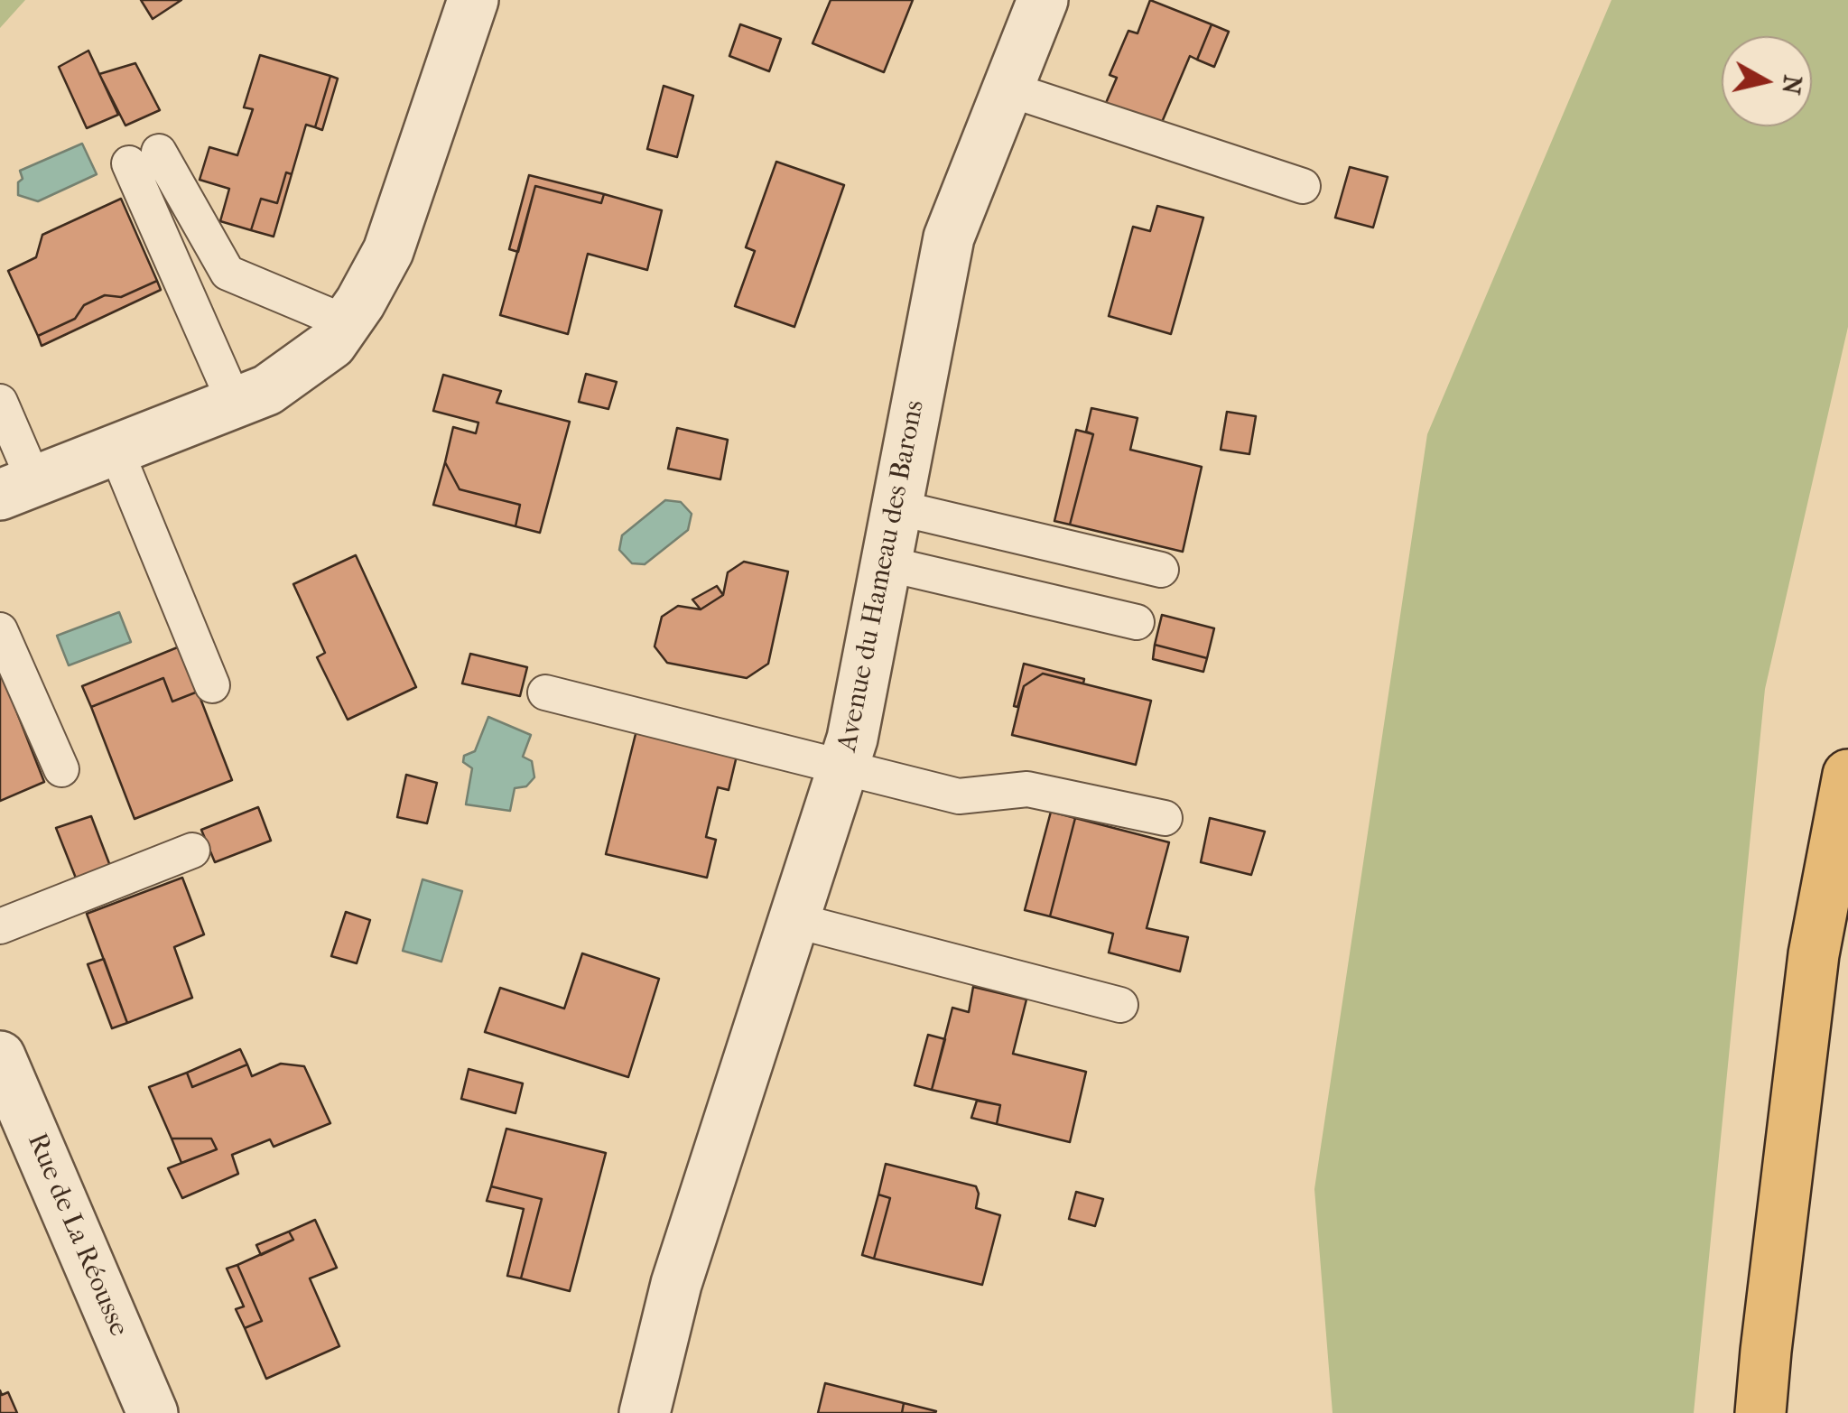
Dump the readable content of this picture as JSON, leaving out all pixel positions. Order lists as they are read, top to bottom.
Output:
{
  "streets": {
    "street": ["Avenue du Hameau des Barons", "Rue de La Réousse"]
  },
  "north": "right"
}
